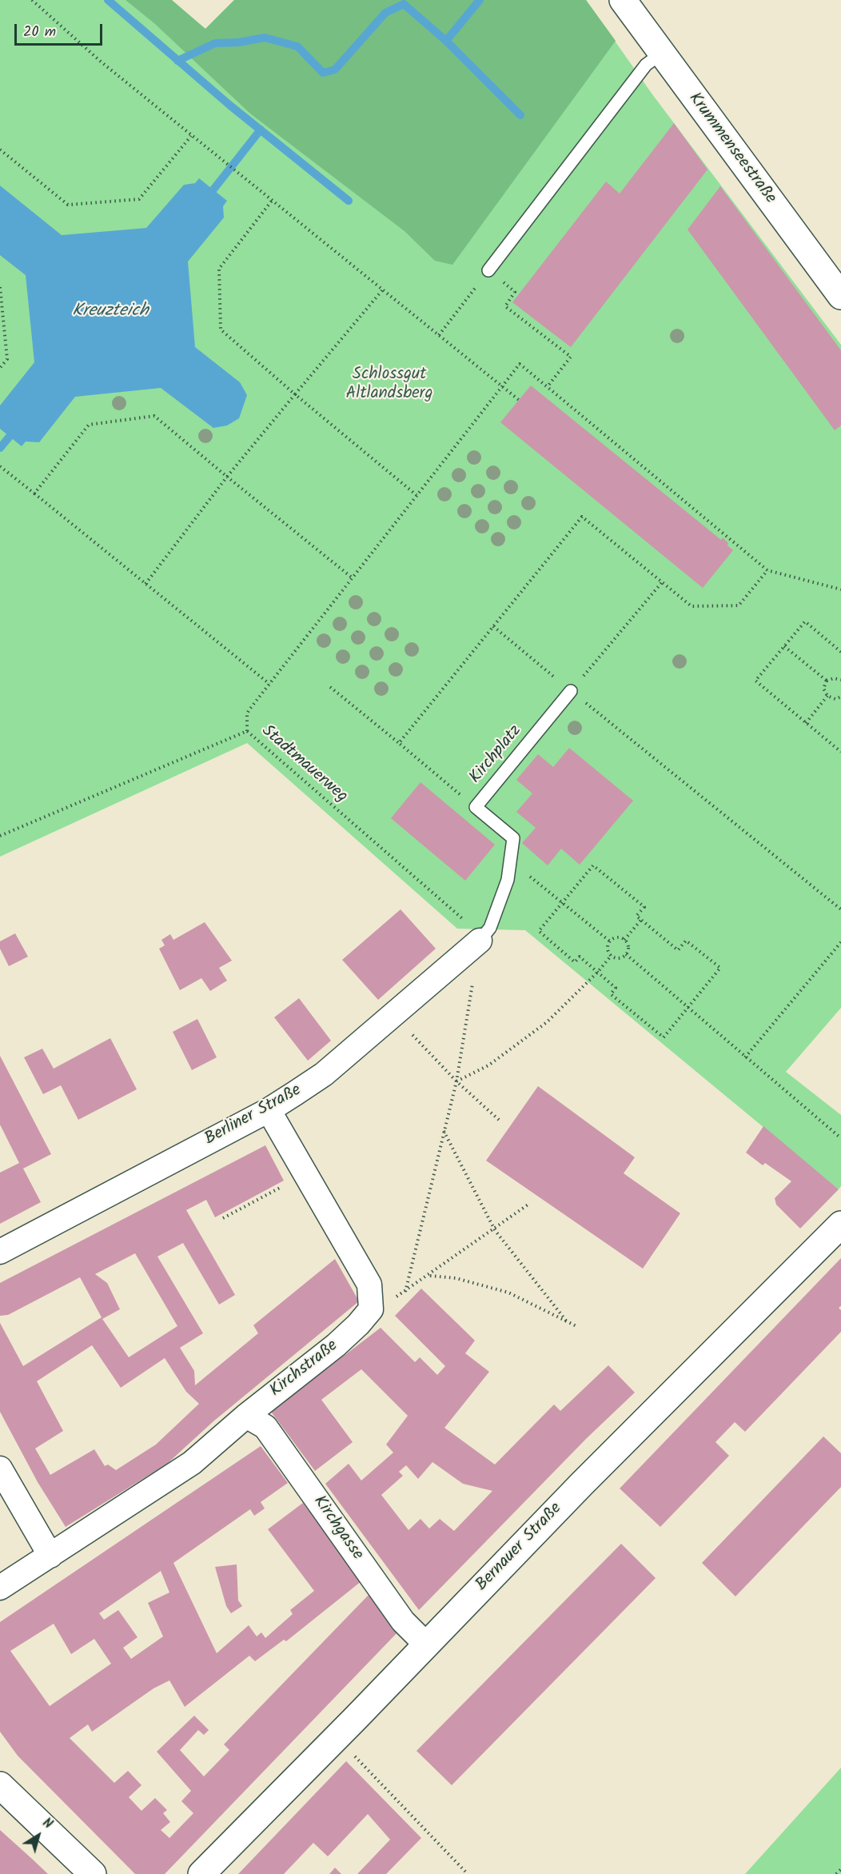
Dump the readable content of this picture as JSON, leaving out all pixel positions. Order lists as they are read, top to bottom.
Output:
{
  "streets": {
    "main road": ["Krummenseestraße", "Bernauer Straße"],
    "street": ["Berliner Straße", "Kirchstraße", "Kirchgasse"],
    "lane": ["Kirchplatz"],
    "path": ["Stadtmauerweg"]
  },
  "crossings": [
    ["Kirchplatz", "Stadtmauerweg"],
    ["Kirchplatz", "Berliner Straße"],
    ["Stadtmauerweg", "Berliner Straße"],
    ["Kirchstraße", "Kirchgasse"],
    ["Kirchgasse", "Bernauer Straße"]
  ],
  "water": ["Kreuzteich"],
  "parks": ["Schlossgut Altlandsberg"],
  "scale_bar": "20 m",
  "north": "top right"
}
